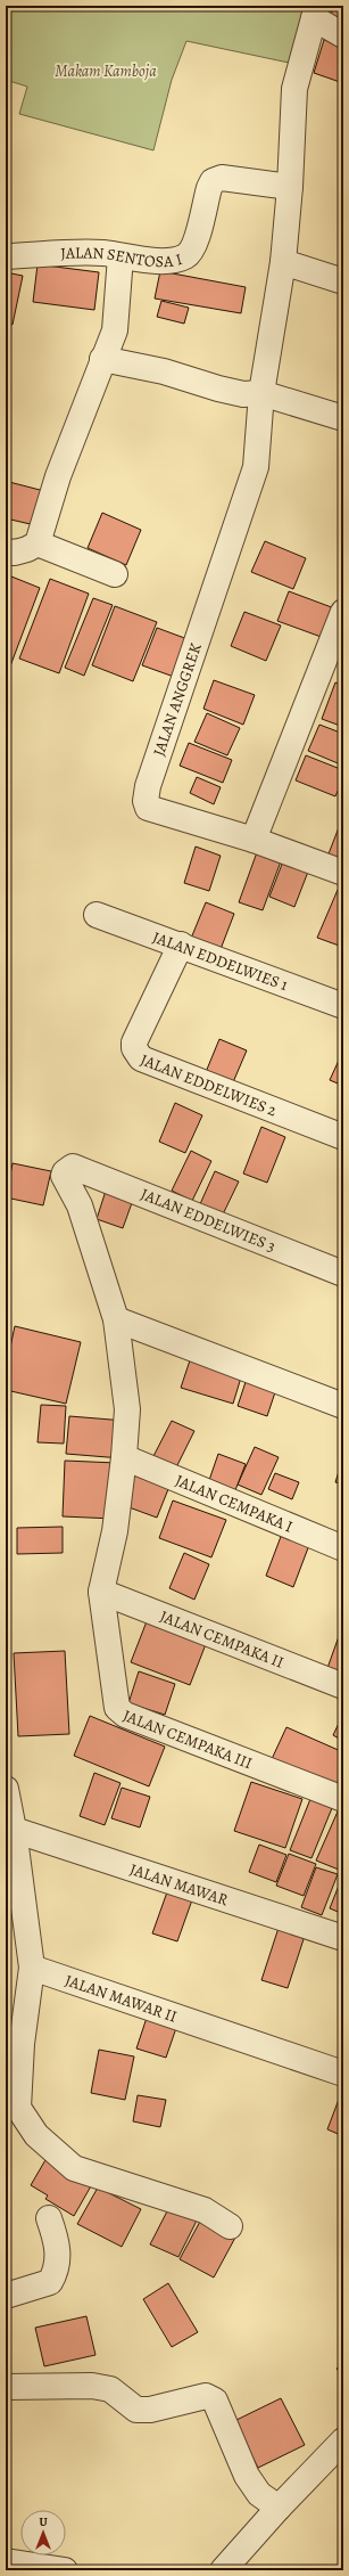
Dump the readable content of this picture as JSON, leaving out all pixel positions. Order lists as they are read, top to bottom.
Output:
{
  "streets": {
    "street": [
      "JALAN SENTOSA I",
      "JALAN ANGGREK",
      "JALAN EDDELWIES 1",
      "JALAN EDDELWIES 2",
      "JALAN EDDELWIES 3",
      "JALAN CEMPAKA I",
      "JALAN CEMPAKA II",
      "JALAN CEMPAKA III",
      "JALAN MAWAR",
      "JALAN MAWAR II"
    ]
  },
  "crossings": [
    ["JALAN EDDELWIES 1", "JALAN EDDELWIES 2"],
    ["JALAN CEMPAKA II", "JALAN CEMPAKA III"]
  ],
  "parks": ["Makam Kamboja"],
  "north": "top"
}
